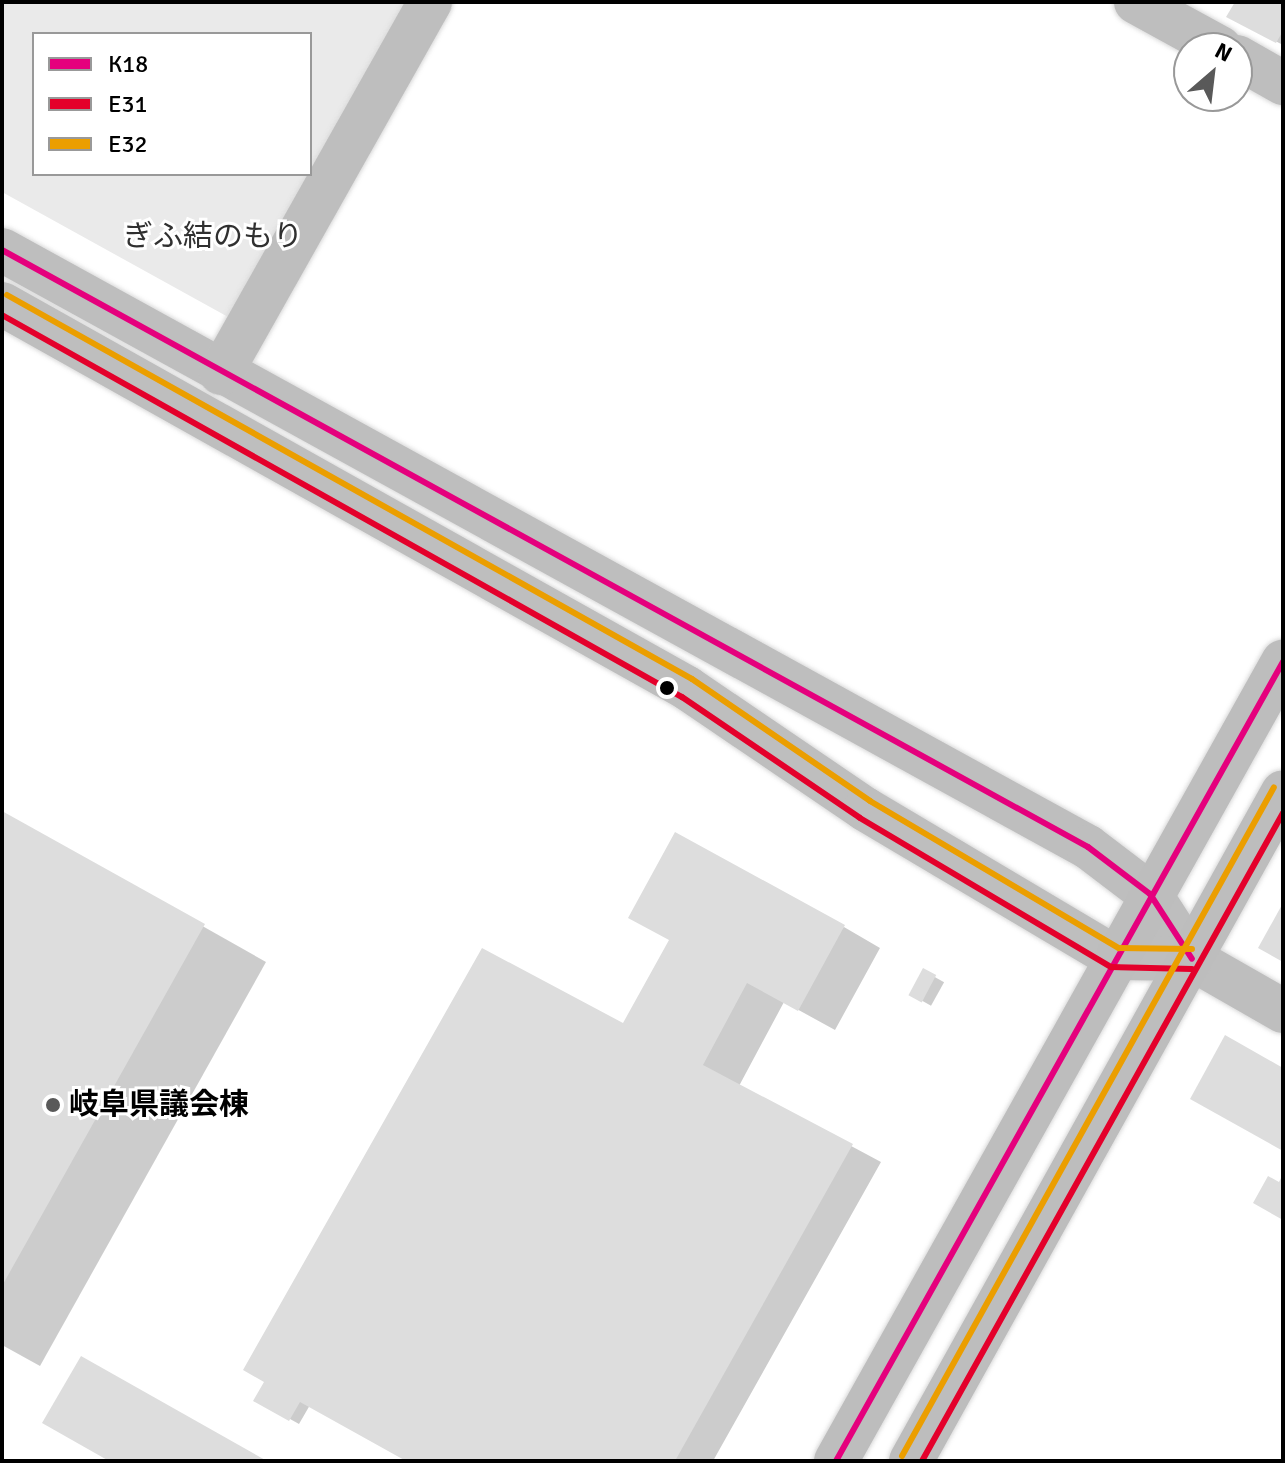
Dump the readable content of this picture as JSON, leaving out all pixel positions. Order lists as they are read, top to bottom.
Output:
{
  "parks": ["ぎふ結のもり"],
  "places": ["岐阜県議会棟"],
  "lines": ["transit line K18", "transit line E32", "transit line E31"],
  "legend": ["K18", "E31", "E32"],
  "north": "top right"
}
